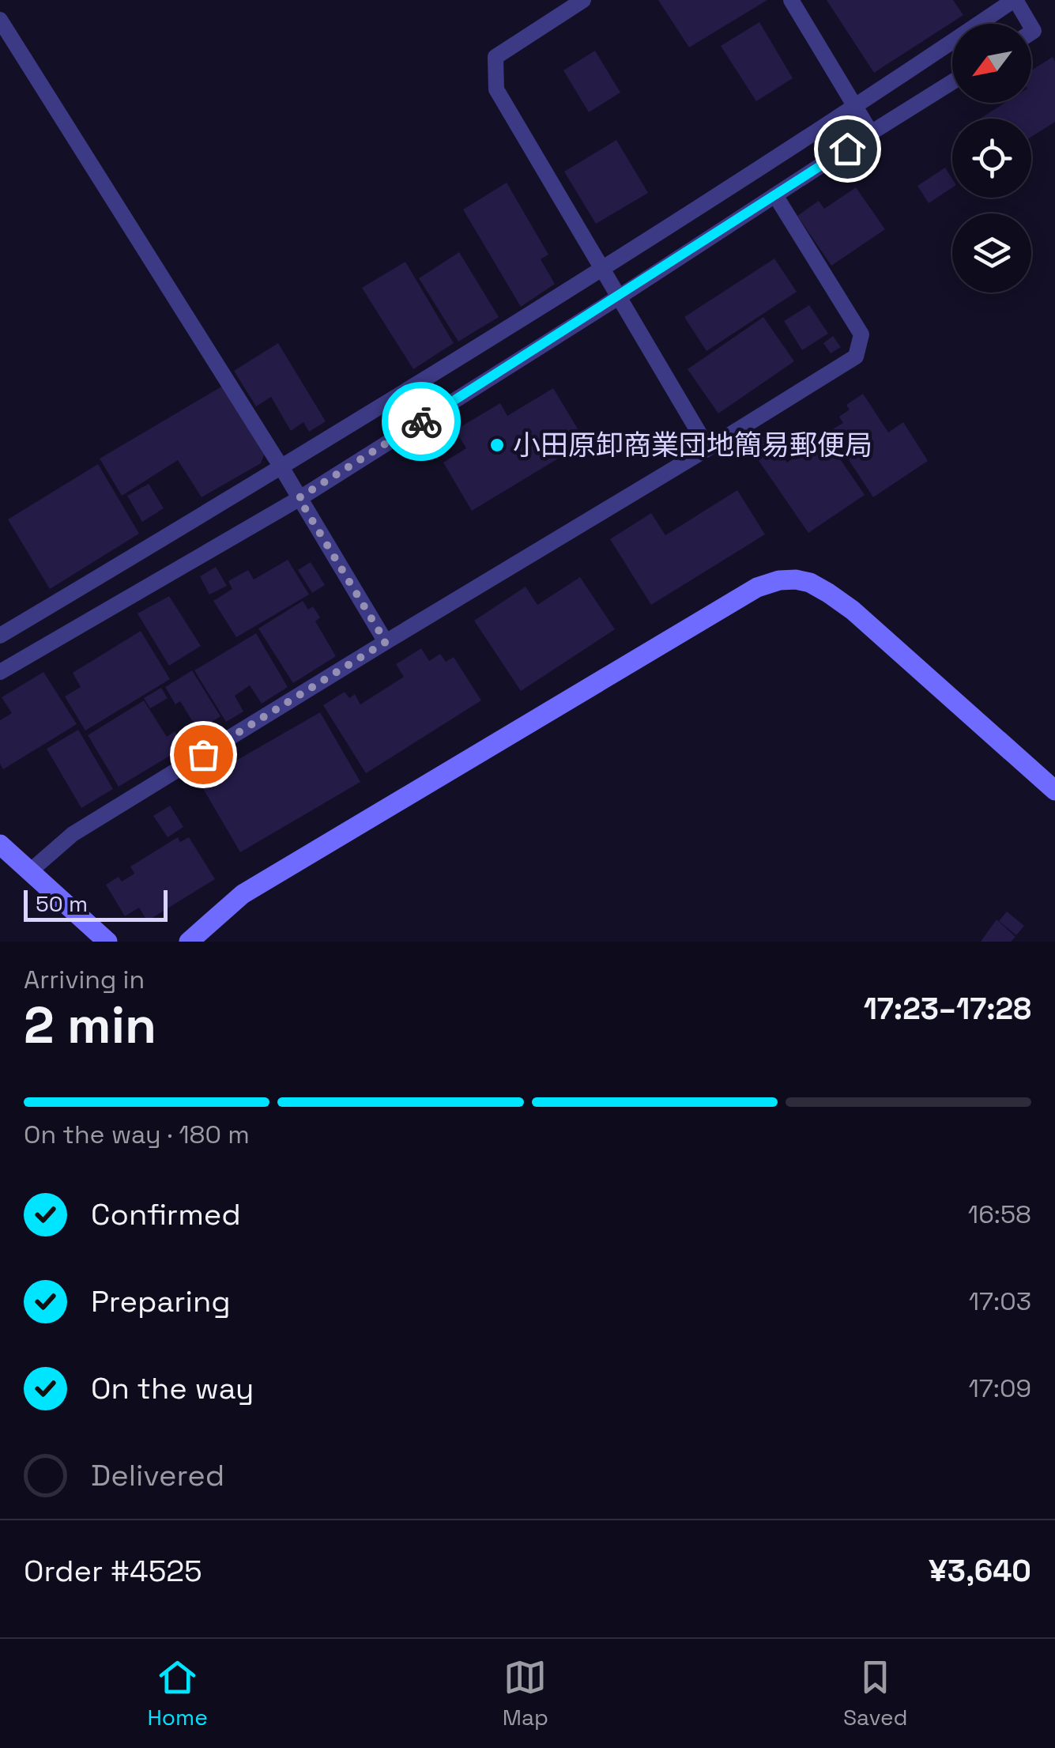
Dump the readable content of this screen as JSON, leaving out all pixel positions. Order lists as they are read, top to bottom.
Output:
{
  "places": ["小田原卸商業団地簡易郵便局"],
  "scale_bar": "50 m",
  "north": "bottom left",
  "page": {
    "scale": "50 m",
    "heading": ["2 min", "Arriving in", "17:23–17:28"],
    "panel": ["Order #4525", "¥3,640"],
    "bar": "On the way · 180 m",
    "list": [
      ["Confirmed", "16:58"],
      ["Preparing", "17:03"],
      ["On the way", "17:09"],
      "Delivered"
    ],
    "tabs": ["Home", "Map", "Saved"]
  }
}
